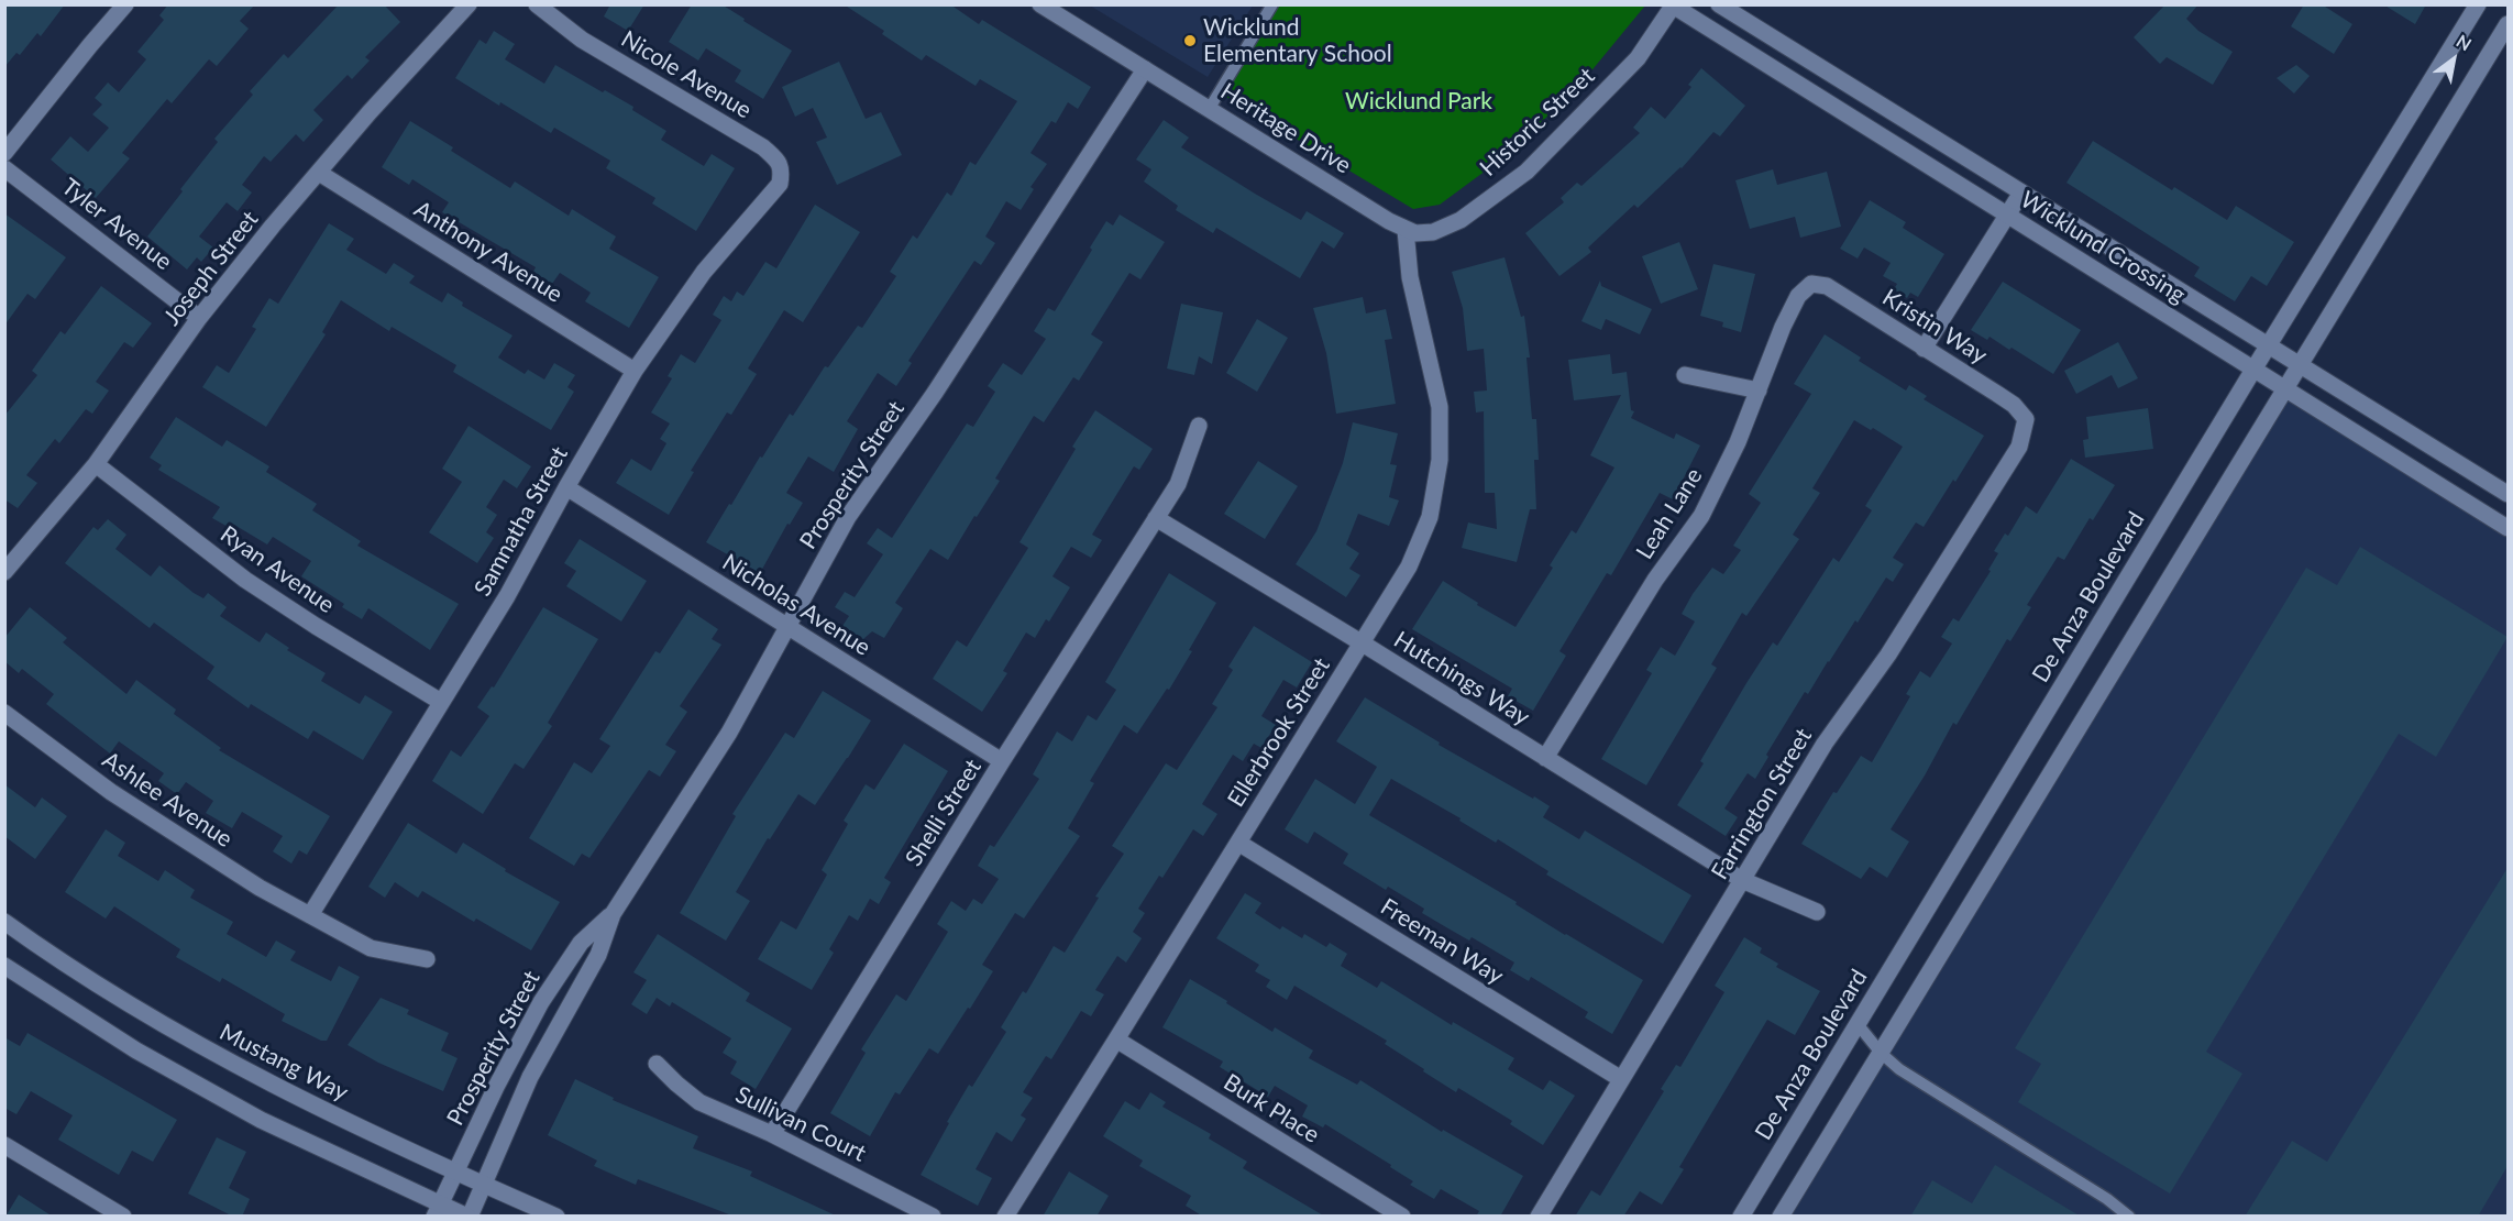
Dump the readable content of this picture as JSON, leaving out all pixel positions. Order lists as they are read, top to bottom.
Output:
{
  "streets": {
    "street": [
      "Nicole Avenue",
      "Historic Street",
      "Heritage Drive",
      "Tyler Avenue",
      "Wicklund Crossing",
      "Anthony Avenue",
      "Joseph Street",
      "Kristin Way",
      "Prosperity Street",
      "Leah Lane",
      "Samnatha Street",
      "Ryan Avenue",
      "De Anza Boulevard",
      "Nicholas Avenue",
      "Hutchings Way",
      "Ellerbrook Street",
      "Ashlee Avenue",
      "Farrington Street",
      "Shelli Street",
      "Freeman Way",
      "Mustang Way",
      "Burk Place",
      "Sullivan Court"
    ]
  },
  "crossings": [
    ["Nicole Avenue", "Samnatha Street"],
    ["Historic Street", "Heritage Drive"],
    ["Historic Street", "Wicklund Crossing"],
    ["Historic Street", "Ellerbrook Street"],
    ["Heritage Drive", "Prosperity Street"],
    ["Heritage Drive", "Ellerbrook Street"],
    ["Tyler Avenue", "Joseph Street"],
    ["Wicklund Crossing", "De Anza Boulevard"],
    ["Anthony Avenue", "Joseph Street"],
    ["Anthony Avenue", "Samnatha Street"],
    ["Joseph Street", "Ryan Avenue"],
    ["Kristin Way", "Leah Lane"],
    ["Kristin Way", "Farrington Street"],
    ["Prosperity Street", "Nicholas Avenue"],
    ["Prosperity Street", "Mustang Way"],
    ["Leah Lane", "Hutchings Way"],
    ["Samnatha Street", "Ryan Avenue"],
    ["Samnatha Street", "Nicholas Avenue"],
    ["Samnatha Street", "Ashlee Avenue"],
    ["Nicholas Avenue", "Shelli Street"],
    ["Hutchings Way", "Ellerbrook Street"],
    ["Hutchings Way", "Farrington Street"],
    ["Hutchings Way", "Shelli Street"],
    ["Ellerbrook Street", "Freeman Way"],
    ["Ellerbrook Street", "Burk Place"],
    ["Farrington Street", "Freeman Way"],
    ["Shelli Street", "Sullivan Court"]
  ],
  "parks": ["Wicklund Park"],
  "places": ["Wicklund Elementary School"],
  "north": "top right"
}
